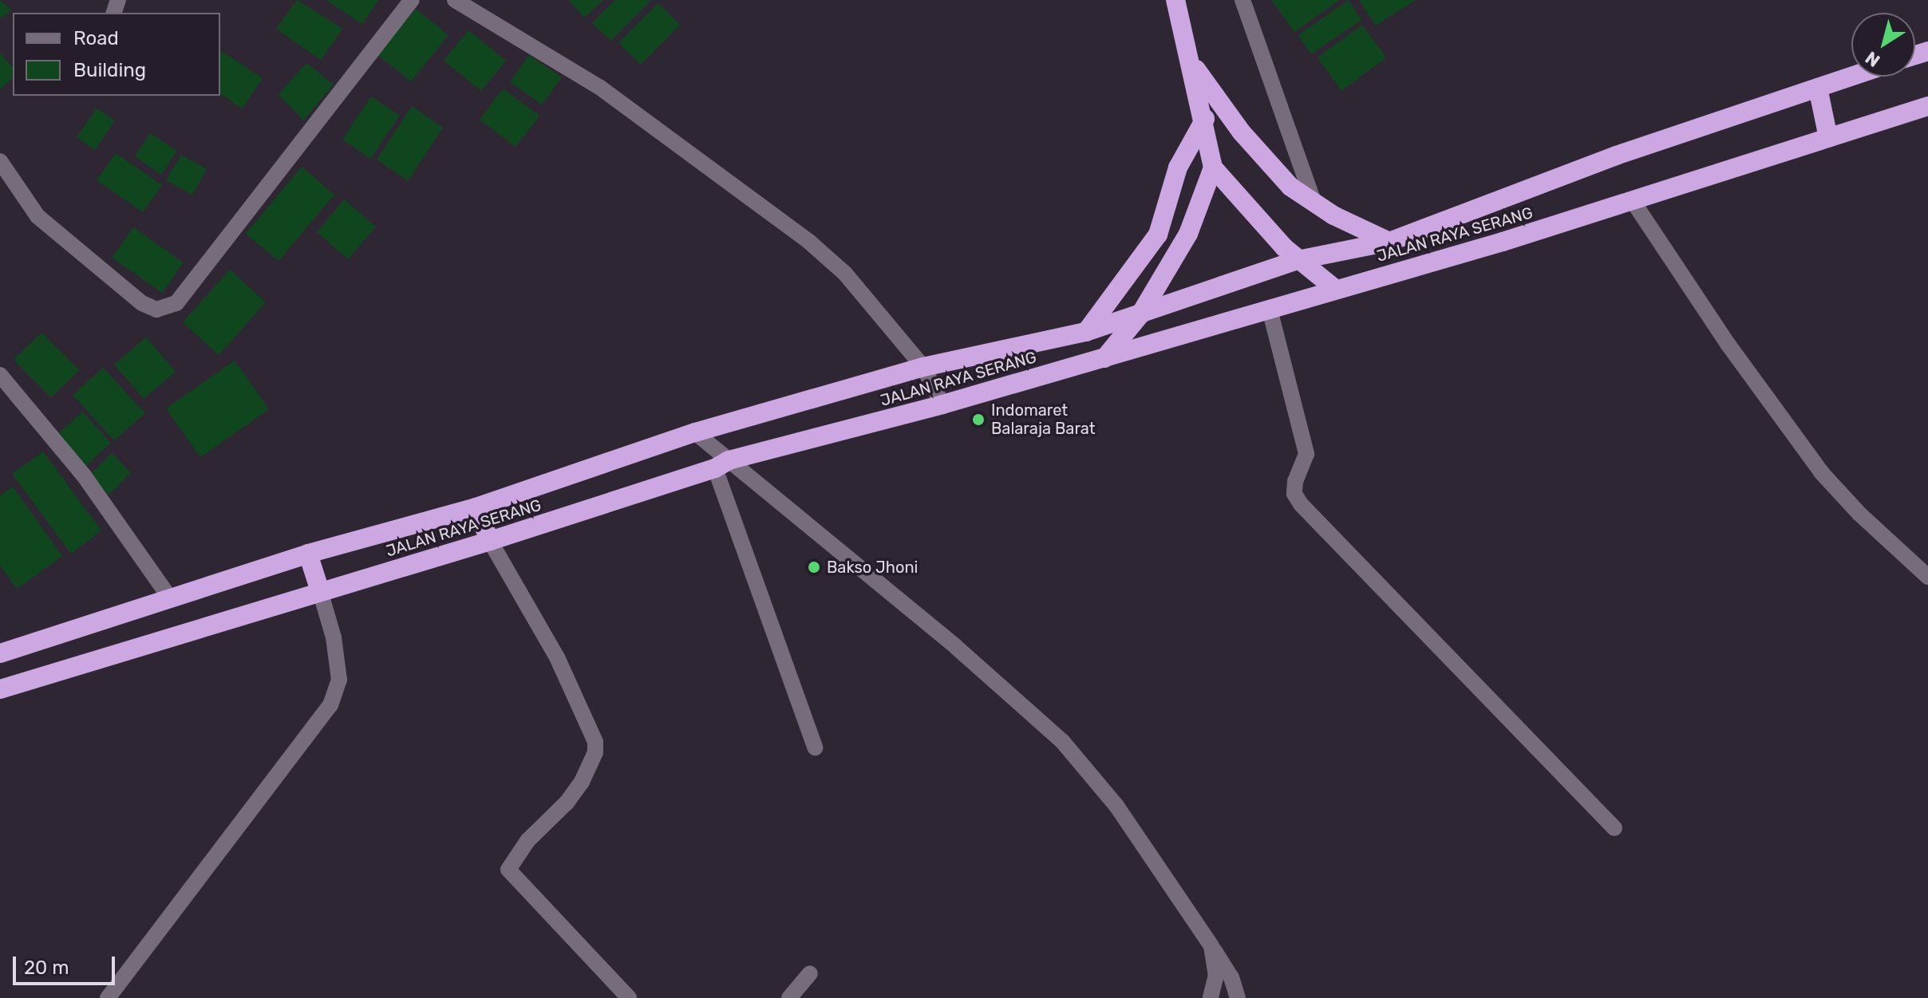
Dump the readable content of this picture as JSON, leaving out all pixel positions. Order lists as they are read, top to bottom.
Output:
{
  "streets": {
    "highway": ["JALAN RAYA SERANG"]
  },
  "places": ["Indomaret Balaraja Barat", "Bakso Jhoni"],
  "legend": ["Road", "Building"],
  "scale_bar": "20 m",
  "north": "bottom left"
}
